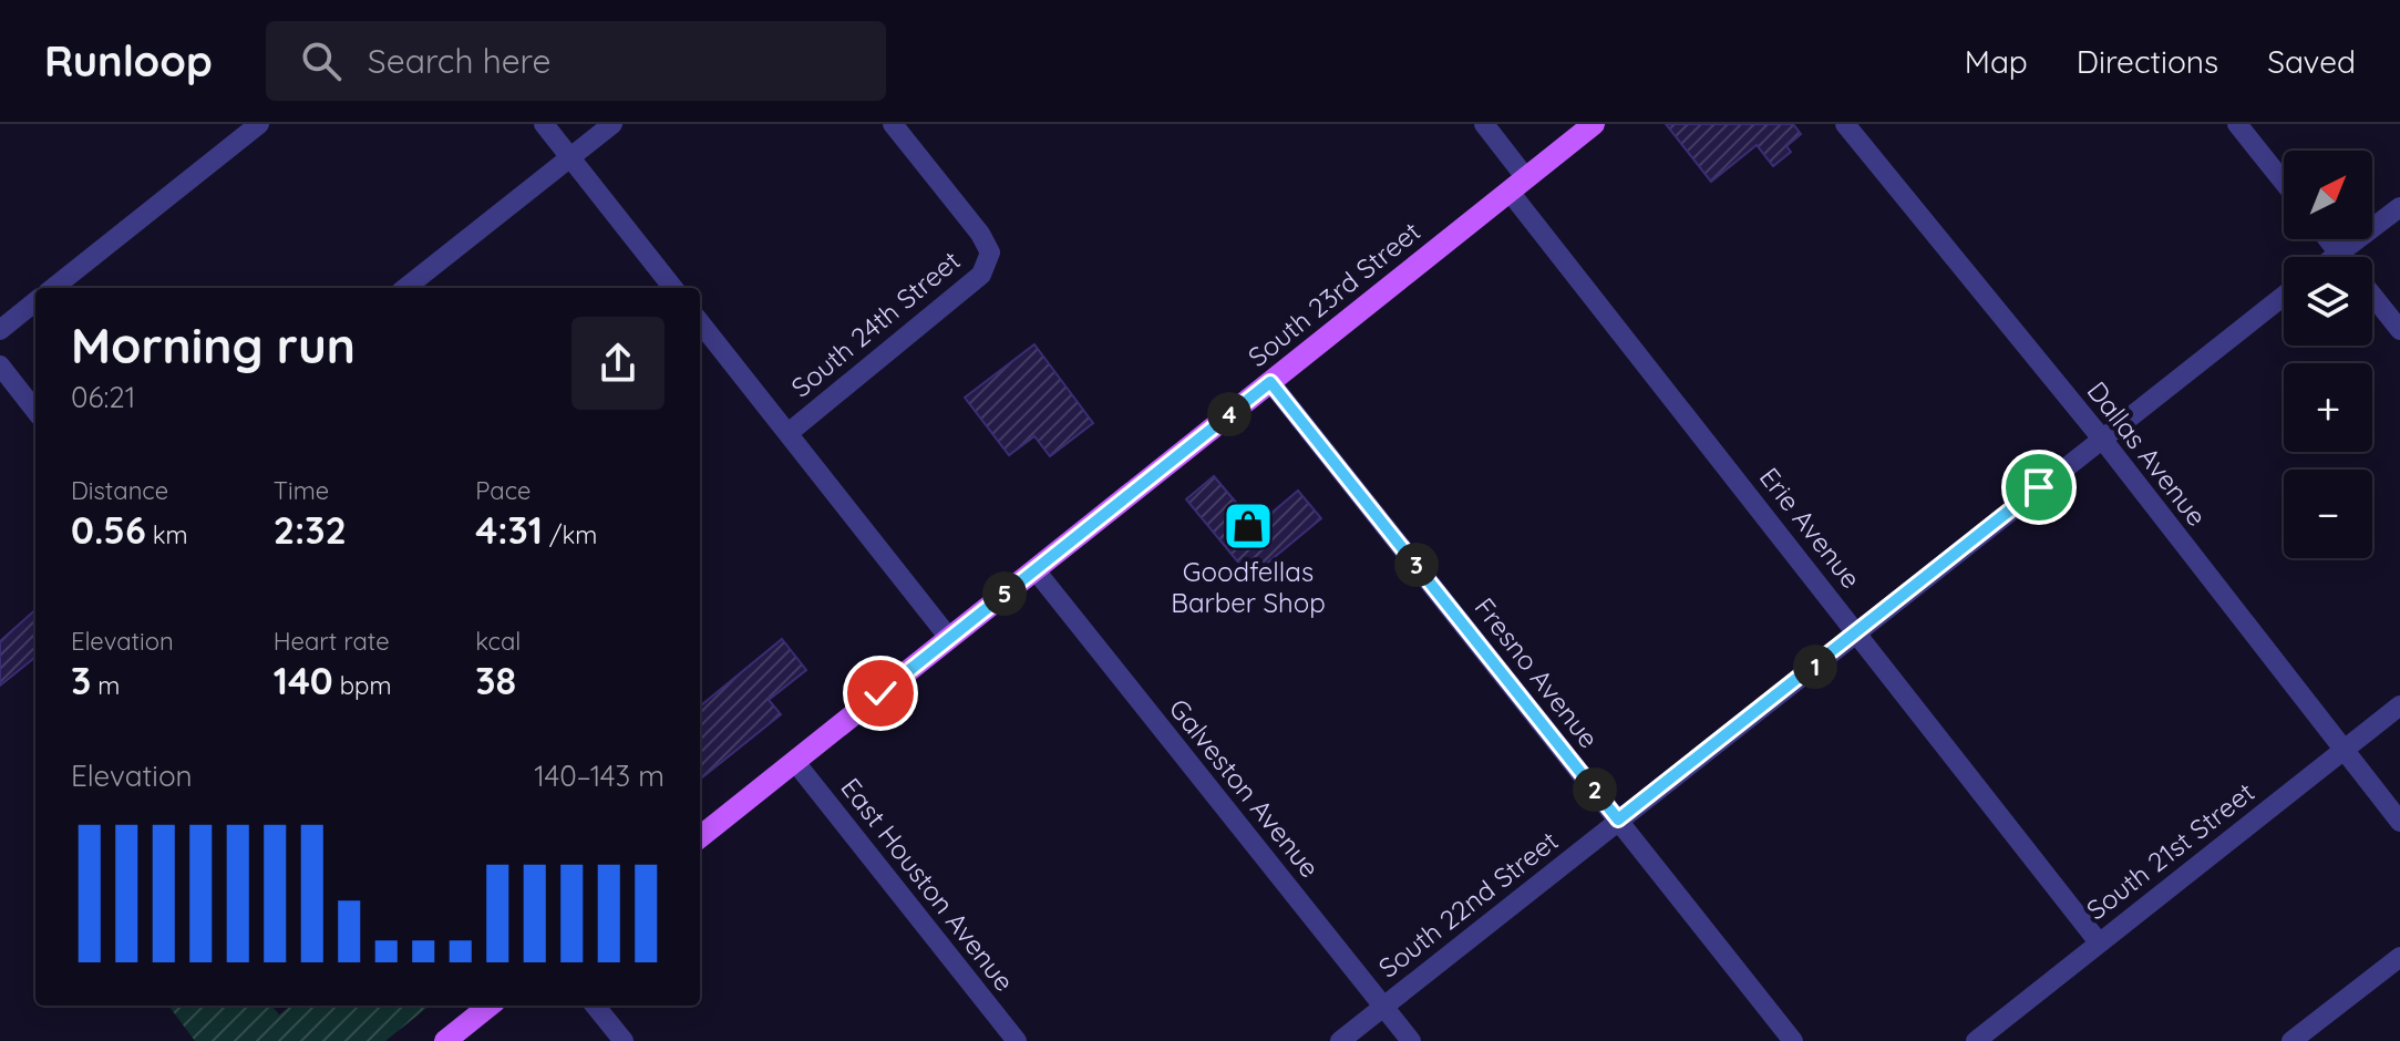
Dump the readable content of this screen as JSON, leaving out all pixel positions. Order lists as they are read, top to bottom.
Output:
{
  "streets": {
    "main road": ["South 23rd Street"],
    "street": [
      "South 24th Street",
      "Dallas Avenue",
      "Erie Avenue",
      "Fresno Avenue",
      "Galveston Avenue",
      "South 21st Street",
      "East Houston Avenue",
      "South 22nd Street"
    ]
  },
  "crossings": [
    ["South 23rd Street", "Erie Avenue"],
    ["South 23rd Street", "Fresno Avenue"],
    ["South 23rd Street", "Galveston Avenue"],
    ["South 23rd Street", "East Houston Avenue"],
    ["Dallas Avenue", "South 21st Street"],
    ["Dallas Avenue", "South 22nd Street"],
    ["Erie Avenue", "South 21st Street"],
    ["Erie Avenue", "South 22nd Street"],
    ["Fresno Avenue", "South 22nd Street"],
    ["Galveston Avenue", "South 22nd Street"]
  ],
  "places": {
    "shop": ["Goodfellas Barber Shop"]
  },
  "north": "top right",
  "page": {
    "header": "Runloop",
    "search": "Search here",
    "nav": ["Map", "Directions", "Saved"],
    "map_buttons": ["+", "−"],
    "heading": ["Morning run", "06:21"],
    "pins": [
      "4",
      "3",
      "5",
      "1",
      "2"
    ],
    "stats": [
      ["Distance", "0.56 km"],
      ["Time", "2:32"],
      ["Pace", "4:31 /km"],
      ["Elevation", "3 m"],
      ["Heart rate", "140 bpm"],
      ["kcal", "38"]
    ],
    "chart": ["Elevation", "140–143 m"]
  }
}
